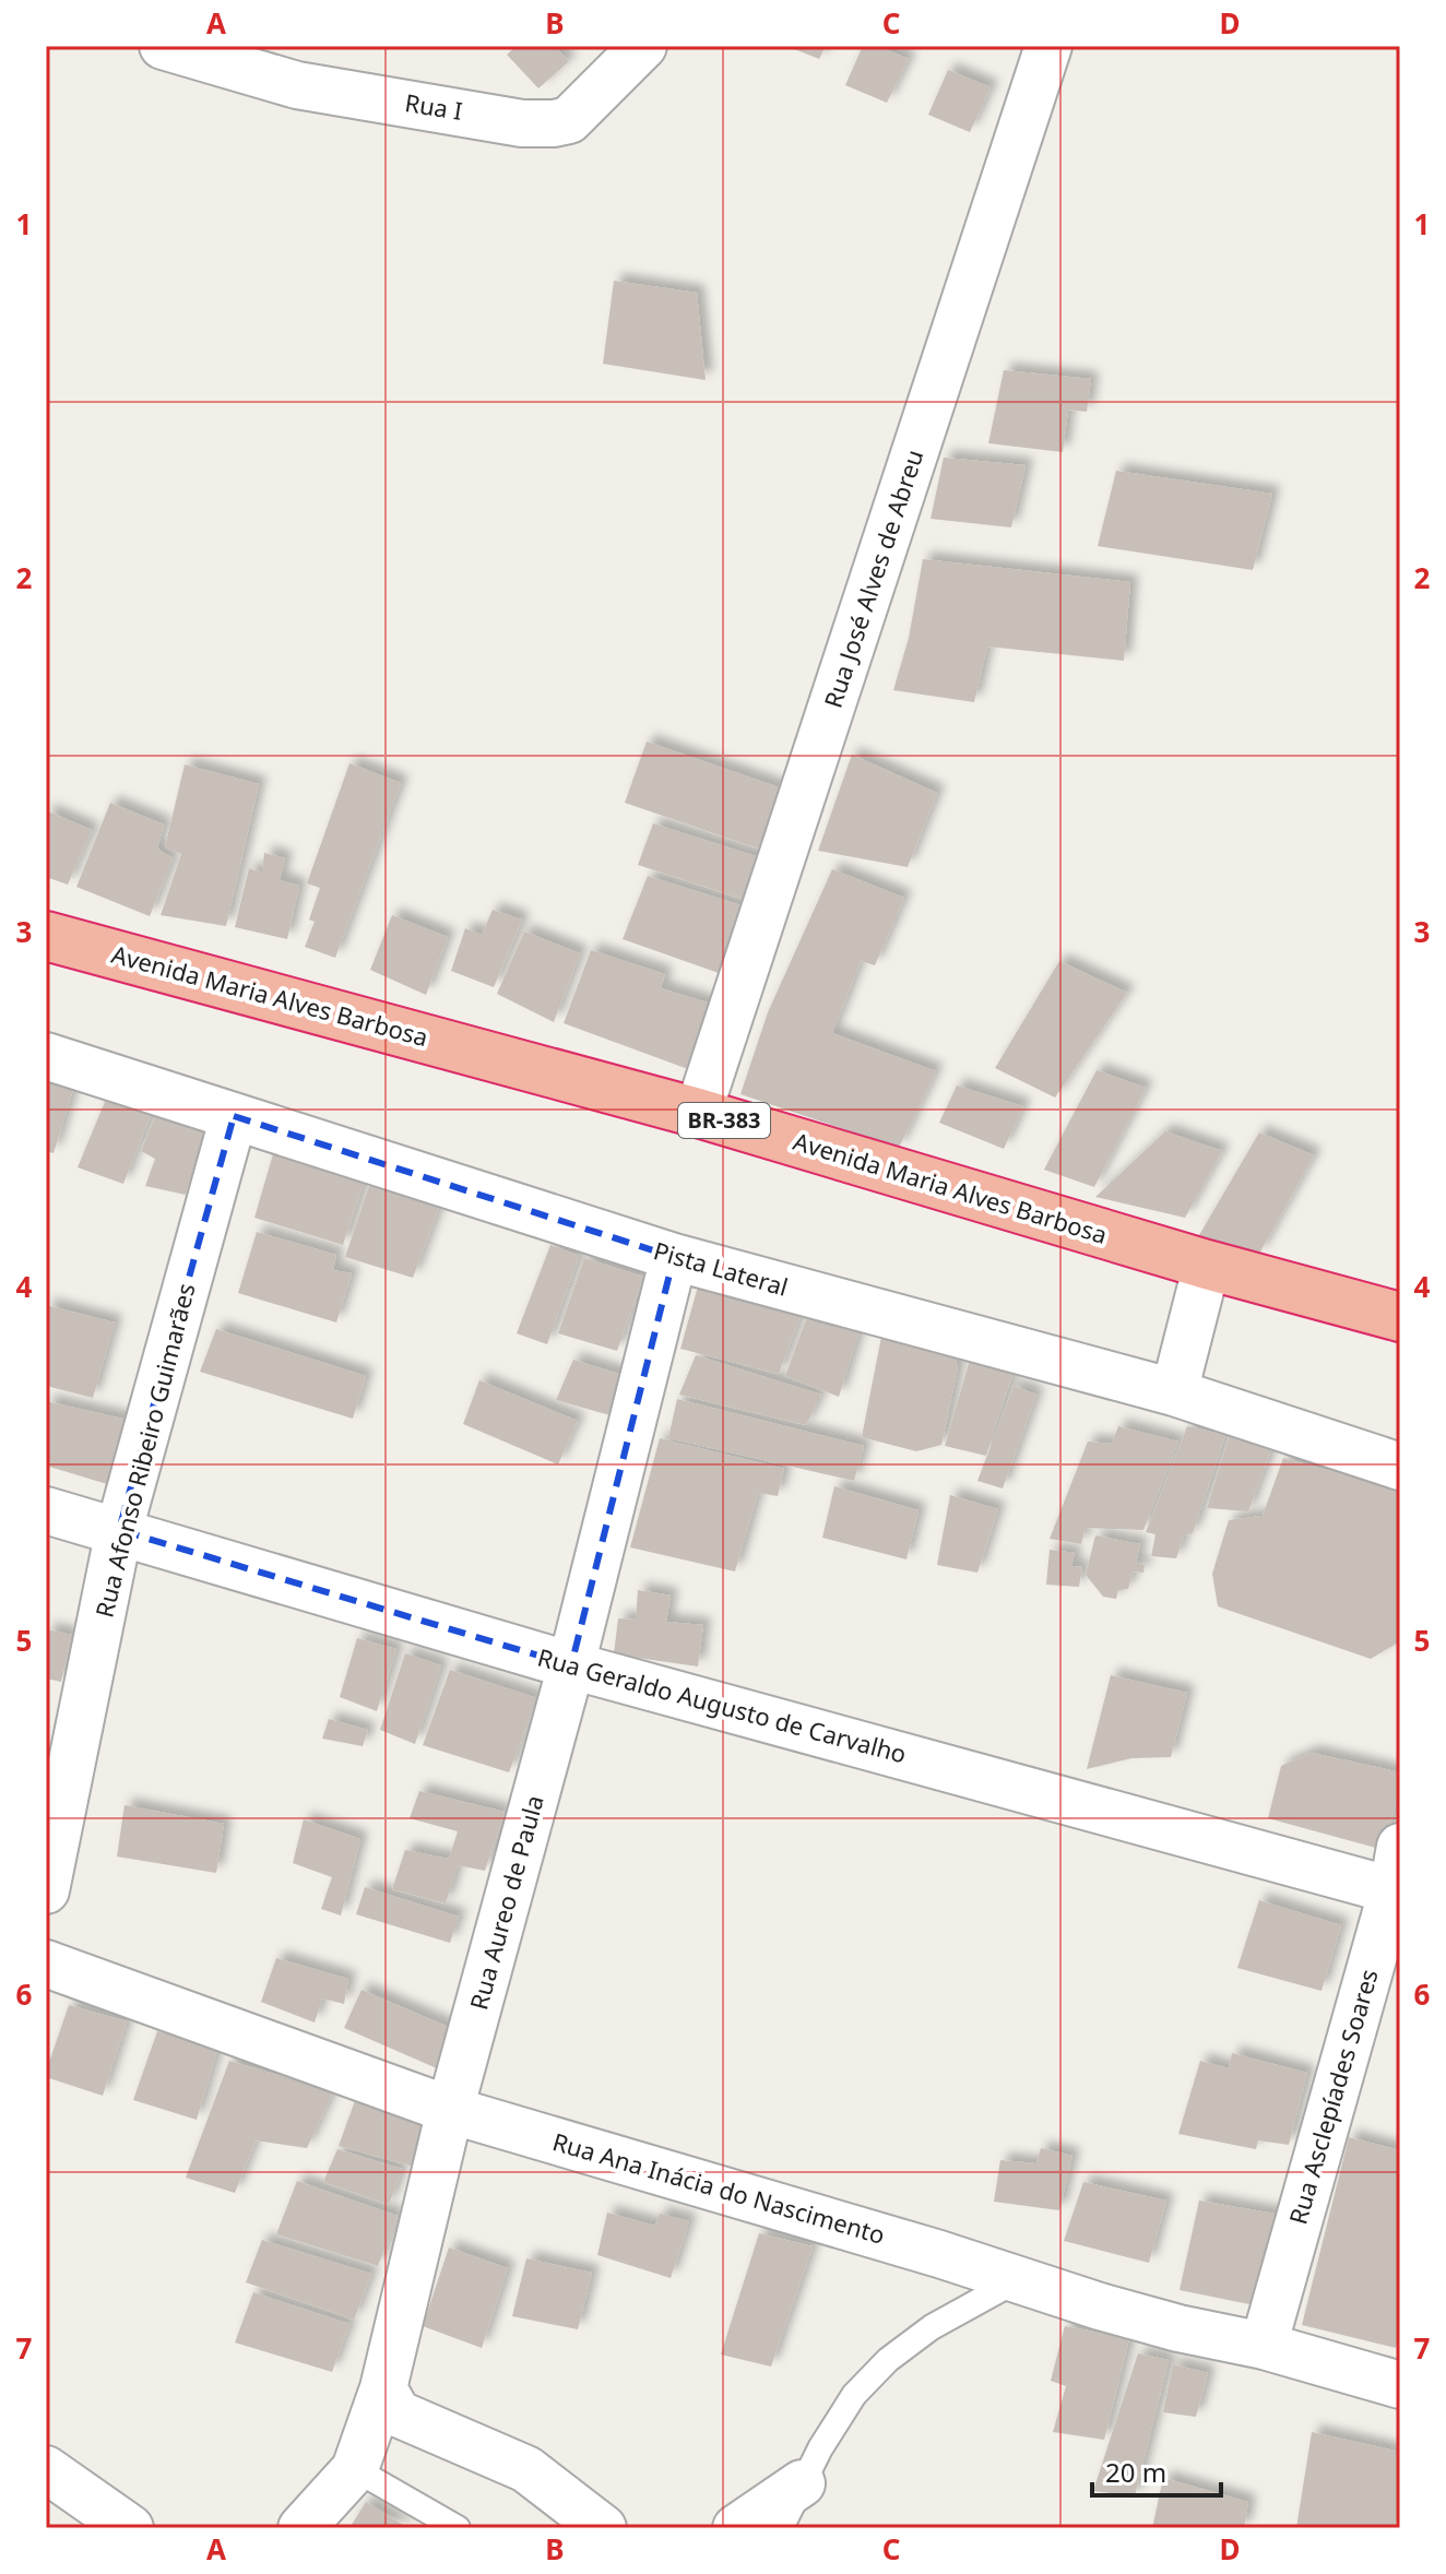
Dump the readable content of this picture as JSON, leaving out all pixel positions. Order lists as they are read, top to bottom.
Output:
{
  "streets": {
    "highway": ["Avenida Maria Alves Barbosa", "BR-383"],
    "street": [
      "Rua I",
      "Rua José Alves de Abreu",
      "Pista Lateral",
      "Rua Afonso Ribeiro Guimarães",
      "Rua Geraldo Augusto de Carvalho",
      "Rua Aureo de Paula",
      "Rua Asclepíades Soares",
      "Rua Ana Inácia do Nascimento"
    ]
  },
  "crossings": [
    ["Rua José Alves de Abreu", "Avenida Maria Alves Barbosa"],
    ["Pista Lateral", "Rua Afonso Ribeiro Guimarães"],
    ["Pista Lateral", "Rua Aureo de Paula"],
    ["Rua Afonso Ribeiro Guimarães", "Rua Geraldo Augusto de Carvalho"],
    ["Rua Geraldo Augusto de Carvalho", "Rua Aureo de Paula"],
    ["Rua Geraldo Augusto de Carvalho", "Rua Asclepíades Soares"],
    ["Rua Aureo de Paula", "Rua Ana Inácia do Nascimento"],
    ["Rua Asclepíades Soares", "Rua Ana Inácia do Nascimento"]
  ],
  "scale_bar": "20 m",
  "grid": {
    "columns": [
      "A",
      "B",
      "C",
      "D"
    ],
    "rows": [
      "1",
      "2",
      "3",
      "4",
      "5",
      "6",
      "7"
    ]
  }
}
